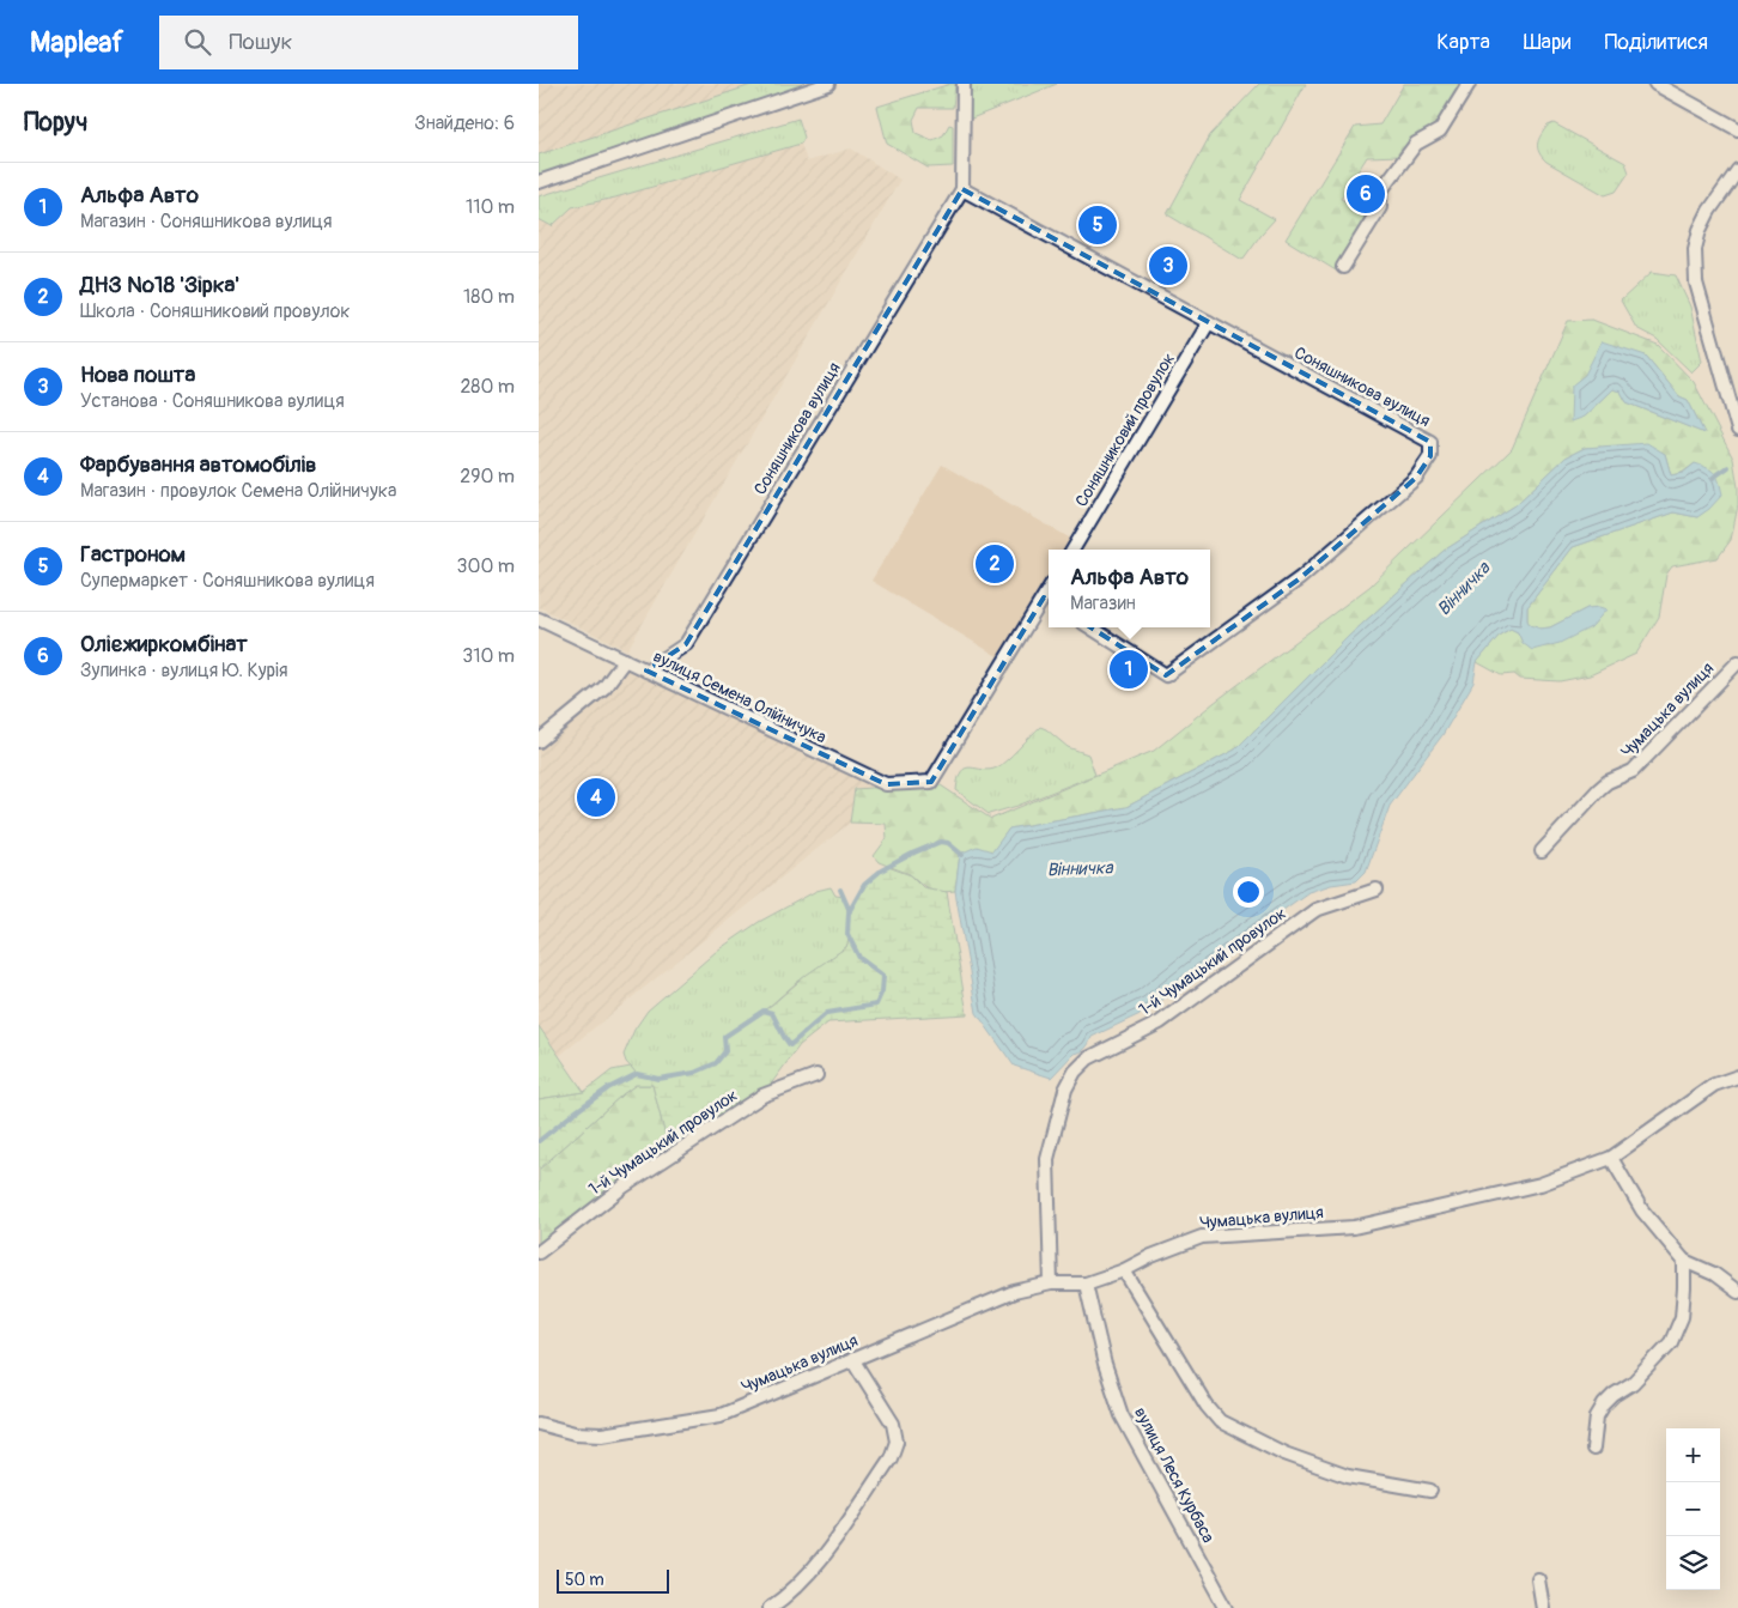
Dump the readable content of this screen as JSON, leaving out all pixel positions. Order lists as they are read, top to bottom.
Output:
{
  "streets": {
    "street": [
      "Соняшникова вулиця",
      "Соняшниковий провулок",
      "вулиця Семена Олійничука",
      "Чумацька вулиця",
      "1-й Чумацький провулок",
      "вулиця Леся Курбаса"
    ]
  },
  "crossings": [
    ["Соняшникова вулиця", "Соняшниковий провулок"],
    ["Соняшникова вулиця", "вулиця Семена Олійничука"],
    ["Чумацька вулиця", "1-й Чумацький провулок"],
    ["Чумацька вулиця", "вулиця Леся Курбаса"]
  ],
  "water": ["Вінничка"],
  "scale_bar": "50 m",
  "page": {
    "header": "Mapleaf",
    "search": "Пошук",
    "nav": ["Карта", "Шари", "Поділитися"],
    "heading": ["Поруч", "Знайдено: 6"],
    "list": [
      {
        "mark": "1",
        "name": "Альфа Авто",
        "note": "Магазин · Соняшникова вулиця",
        "value": "110 m"
      },
      {
        "mark": "2",
        "name": "ДНЗ №18 'Зірка'",
        "note": "Школа · Соняшниковий провулок",
        "value": "180 m"
      },
      {
        "mark": "3",
        "name": "Нова пошта",
        "note": "Установа · Соняшникова вулиця",
        "value": "280 m"
      },
      {
        "mark": "4",
        "name": "Фарбування автомобілів",
        "note": "Магазин · провулок Семена Олійничука",
        "value": "290 m"
      },
      {
        "mark": "5",
        "name": "Гастроном",
        "note": "Супермаркет · Соняшникова вулиця",
        "value": "300 m"
      },
      {
        "mark": "6",
        "name": "Олієжиркомбінат",
        "note": "Зупинка · вулиця Ю. Курія",
        "value": "310 m"
      }
    ],
    "pins": [
      "6",
      "5",
      "3",
      "2",
      "1",
      "4"
    ],
    "popup": ["Альфа Авто", "Магазин"],
    "map_buttons": ["+", "−"],
    "scale": "50 m"
  }
}
